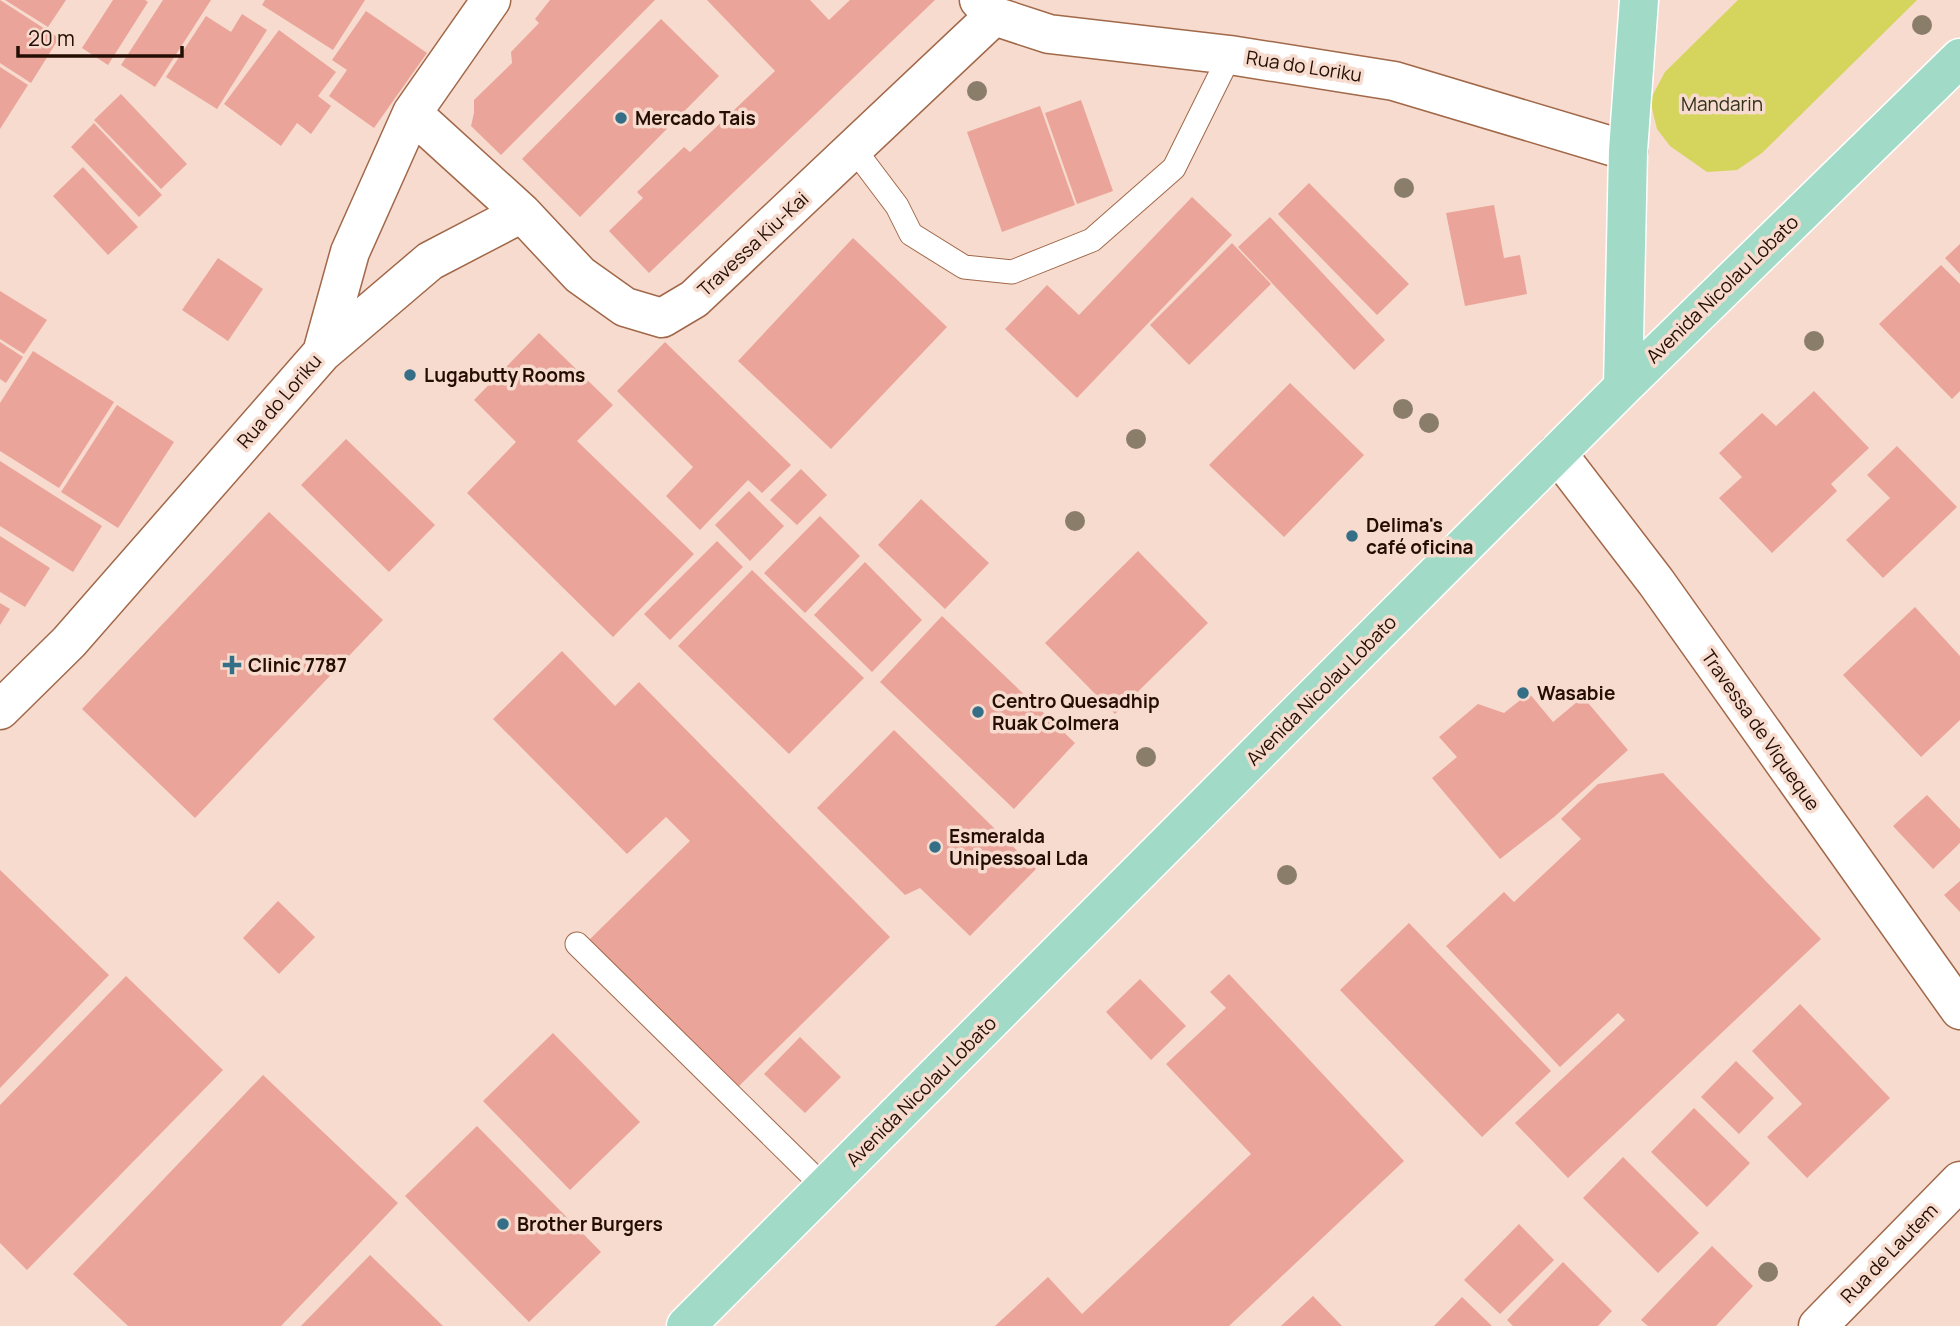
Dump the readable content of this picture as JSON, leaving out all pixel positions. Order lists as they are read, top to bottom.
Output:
{
  "streets": {
    "main road": ["Avenida Nicolau Lobato"],
    "street": [
      "Rua do Loriku",
      "Travessa Kiu-Kai",
      "Travessa de Viqueque",
      "Rua de Lautem"
    ]
  },
  "crossings": [
    ["Rua do Loriku", "Travessa Kiu-Kai"],
    ["Avenida Nicolau Lobato", "Travessa de Viqueque"]
  ],
  "parks": ["Mandarin"],
  "places": {
    "other": [
      "Mercado Tais",
      "Lugabutty Rooms",
      "Delima's café oficina",
      "Wasabie",
      "Centro Quesadhip Ruak Colmera",
      "Esmeralda Unipessoal Lda",
      "Brother Burgers"
    ],
    "health": ["Clinic 7787"]
  },
  "scale_bar": "20 m"
}
